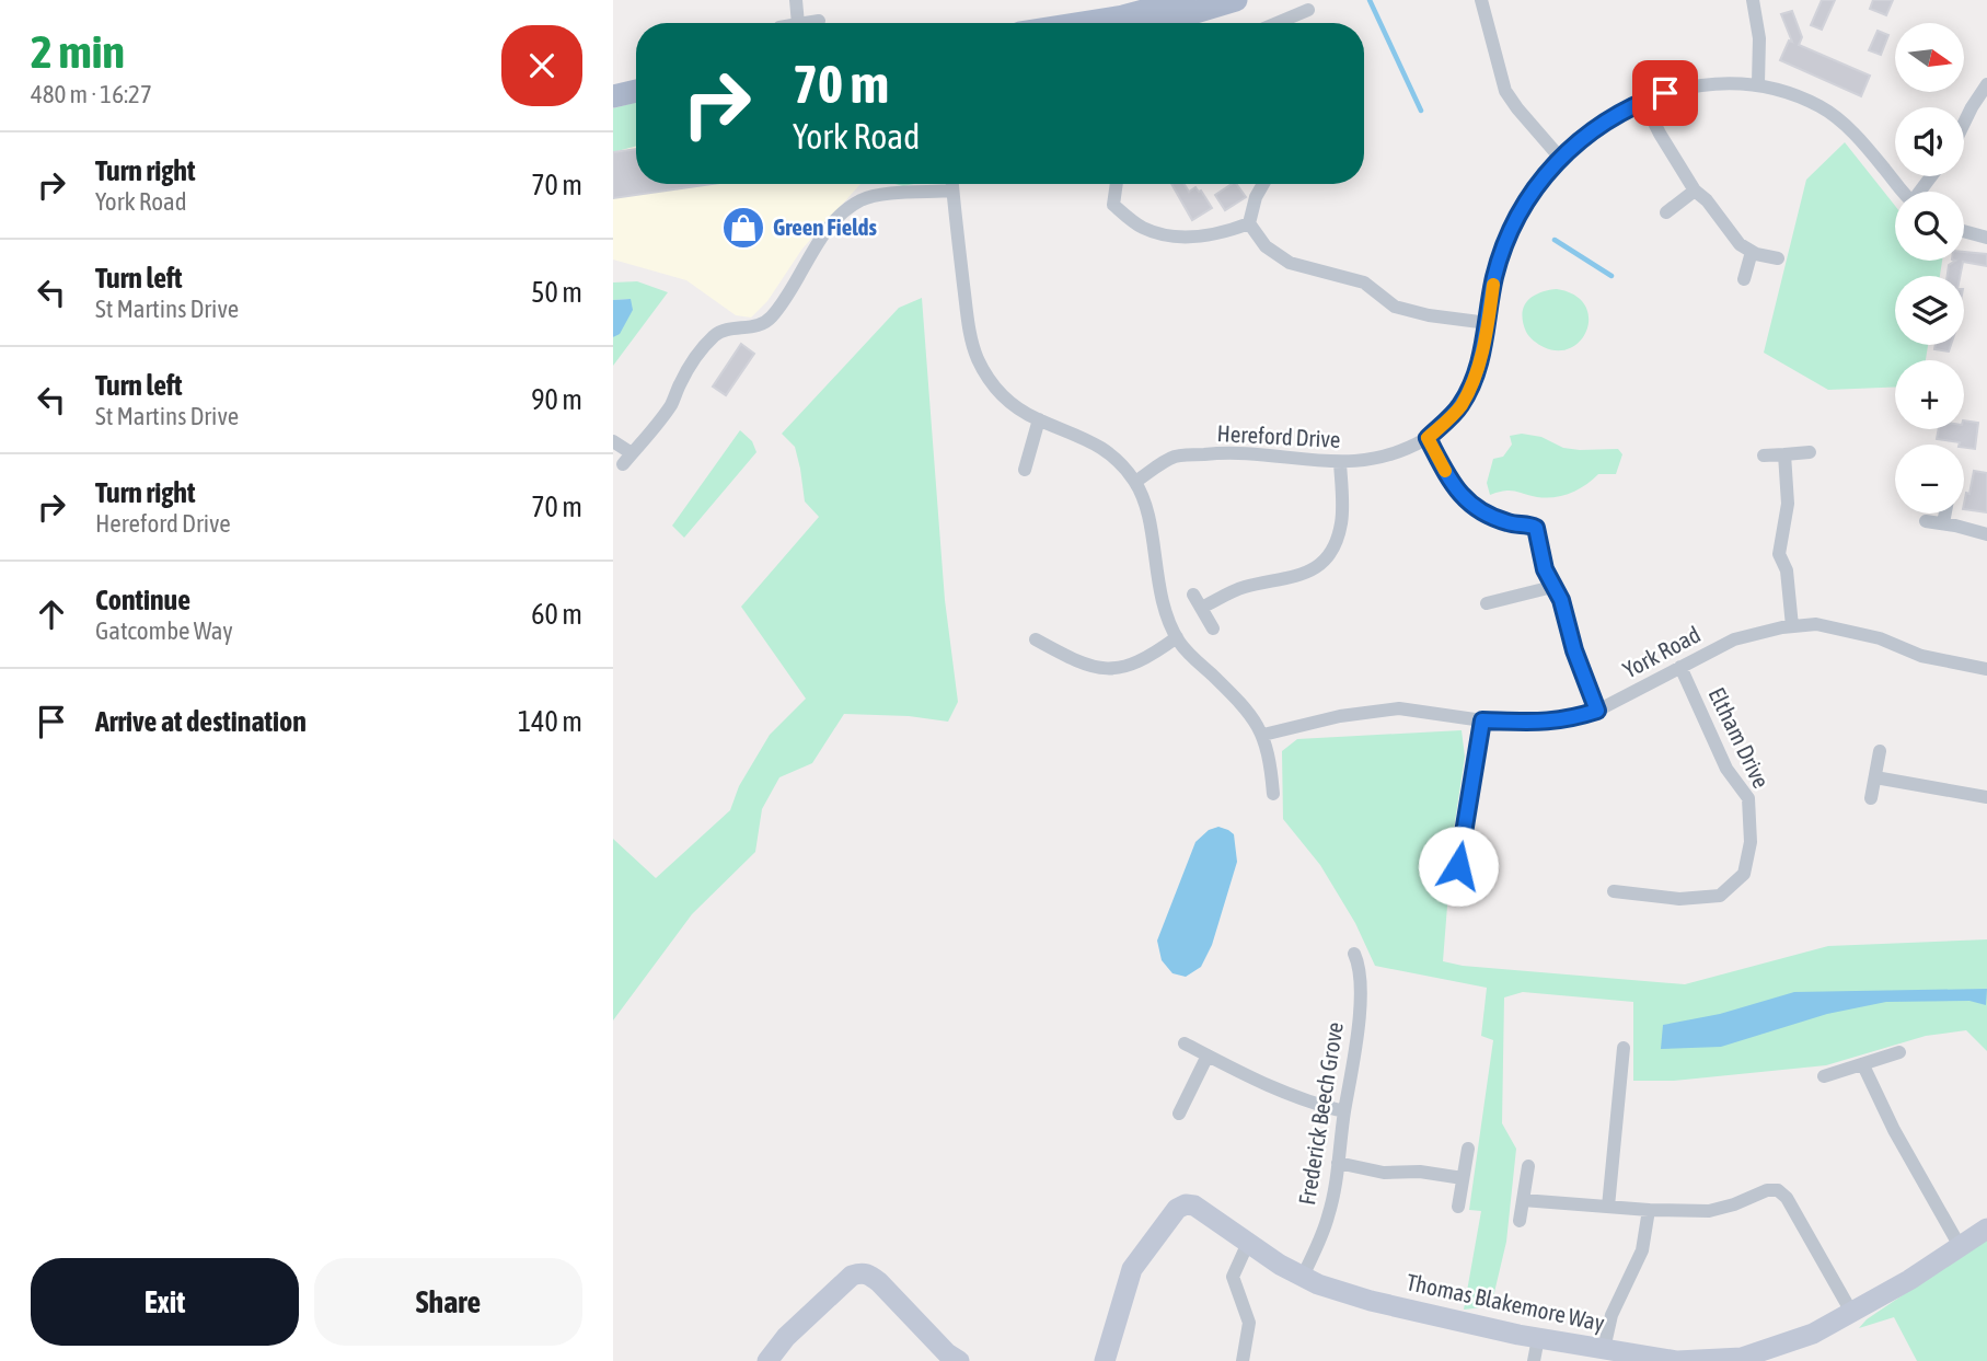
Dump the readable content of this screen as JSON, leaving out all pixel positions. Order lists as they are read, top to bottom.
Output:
{
  "streets": {
    "street": [
      "Hereford Drive",
      "York Road",
      "Eltham Drive",
      "Frederick Beech Grove",
      "Thomas Blakemore Way"
    ]
  },
  "crossings": [
    ["York Road", "Eltham Drive"],
    ["Frederick Beech Grove", "Thomas Blakemore Way"]
  ],
  "places": {
    "shop": ["Green Fields"]
  },
  "north": "right",
  "page": {
    "heading": ["2 min", "480 m · 16:27"],
    "map_buttons": ["+", "−"],
    "turn": ["70 m", "York Road"],
    "list": [
      {
        "name": "Turn right",
        "note": "York Road",
        "value": "70 m"
      },
      {
        "name": "Turn left",
        "note": "St Martins Drive",
        "value": "50 m"
      },
      {
        "name": "Turn left",
        "note": "St Martins Drive",
        "value": "90 m"
      },
      {
        "name": "Turn right",
        "note": "Hereford Drive",
        "value": "70 m"
      },
      {
        "name": "Continue",
        "note": "Gatcombe Way",
        "value": "60 m"
      },
      {
        "name": "Arrive at destination",
        "value": "140 m"
      }
    ],
    "buttons": ["Exit", "Share"]
  }
}
